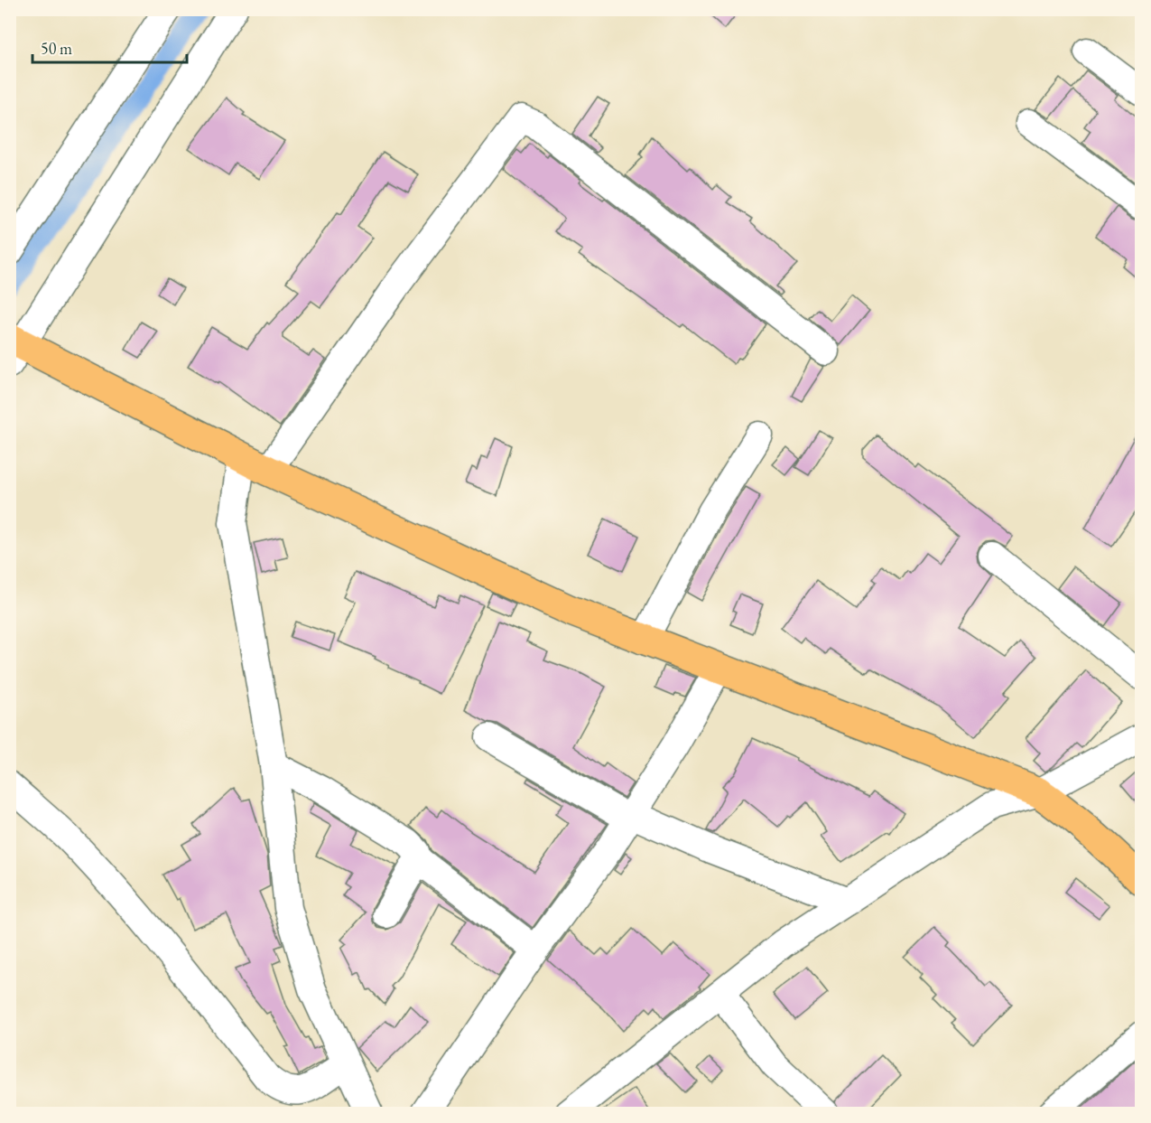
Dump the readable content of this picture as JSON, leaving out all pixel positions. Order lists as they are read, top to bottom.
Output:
{
  "scale_bar": "50 m"
}
